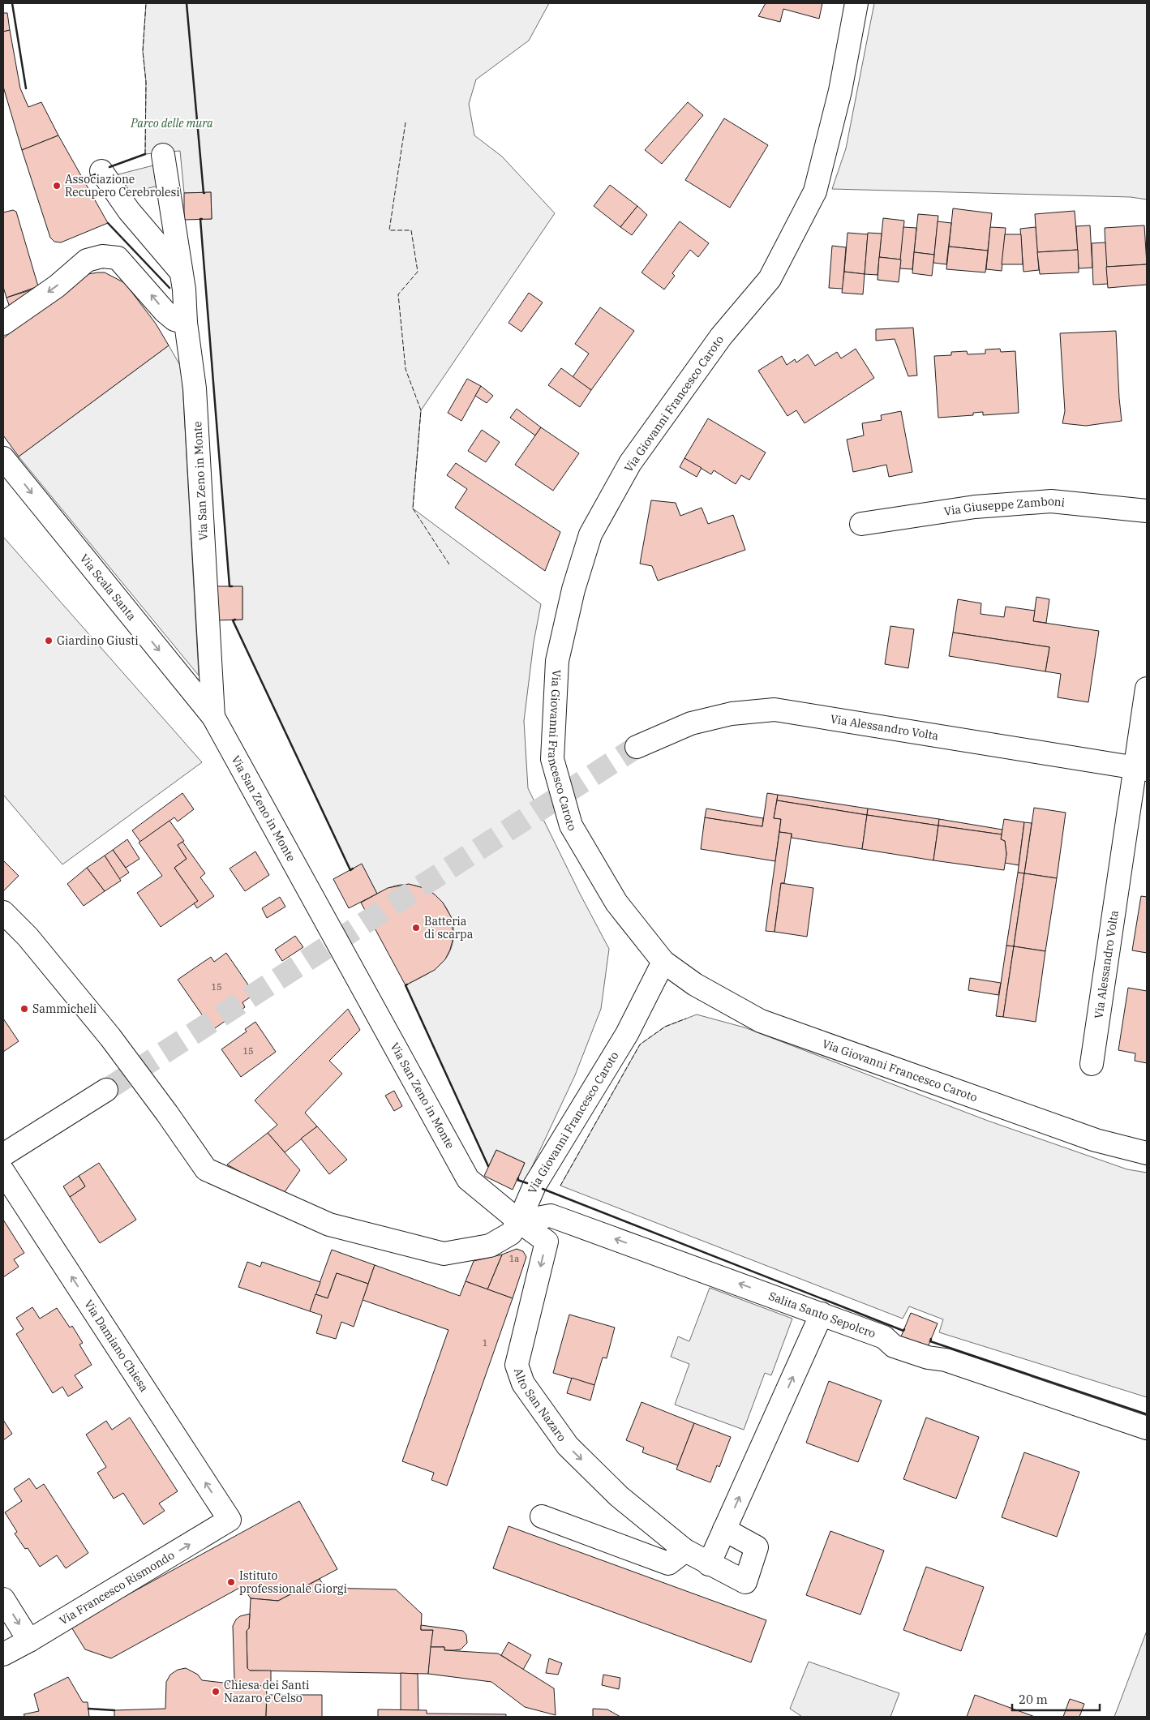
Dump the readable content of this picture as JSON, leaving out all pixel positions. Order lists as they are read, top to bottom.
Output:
{
  "streets": {
    "street": [
      "Via Giovanni Francesco Caroto",
      "Via San Zeno in Monte",
      "Via Giuseppe Zamboni",
      "Via Scala Santa",
      "Via Alessandro Volta",
      "Salita Santo Sepolcro",
      "Via Damiano Chiesa",
      "Alto San Nazaro",
      "Via Francesco Rismondo"
    ]
  },
  "crossings": [
    ["Via Giovanni Francesco Caroto", "Via San Zeno in Monte"],
    ["Via Giovanni Francesco Caroto", "Salita Santo Sepolcro"],
    ["Via Giovanni Francesco Caroto", "Alto San Nazaro"],
    ["Via San Zeno in Monte", "Via Scala Santa"],
    ["Via San Zeno in Monte", "Salita Santo Sepolcro"],
    ["Via San Zeno in Monte", "Alto San Nazaro"],
    ["Salita Santo Sepolcro", "Alto San Nazaro"],
    ["Via Damiano Chiesa", "Via Francesco Rismondo"]
  ],
  "one_way": [
    "Via Scala Santa",
    "Salita Santo Sepolcro",
    "Via Damiano Chiesa",
    "Alto San Nazaro",
    "Via Francesco Rismondo"
  ],
  "parks": ["Parco delle mura"],
  "places": [
    "Associazione Recupero Cerebrolesi",
    "Giardino Giusti",
    "Batteria di scarpa",
    "Sammicheli",
    "Istituto professionale Giorgi",
    "Chiesa dei Santi Nazaro e Celso"
  ],
  "house_numbers": [
    "15",
    "15",
    "1a",
    "1"
  ],
  "scale_bar": "20 m"
}
